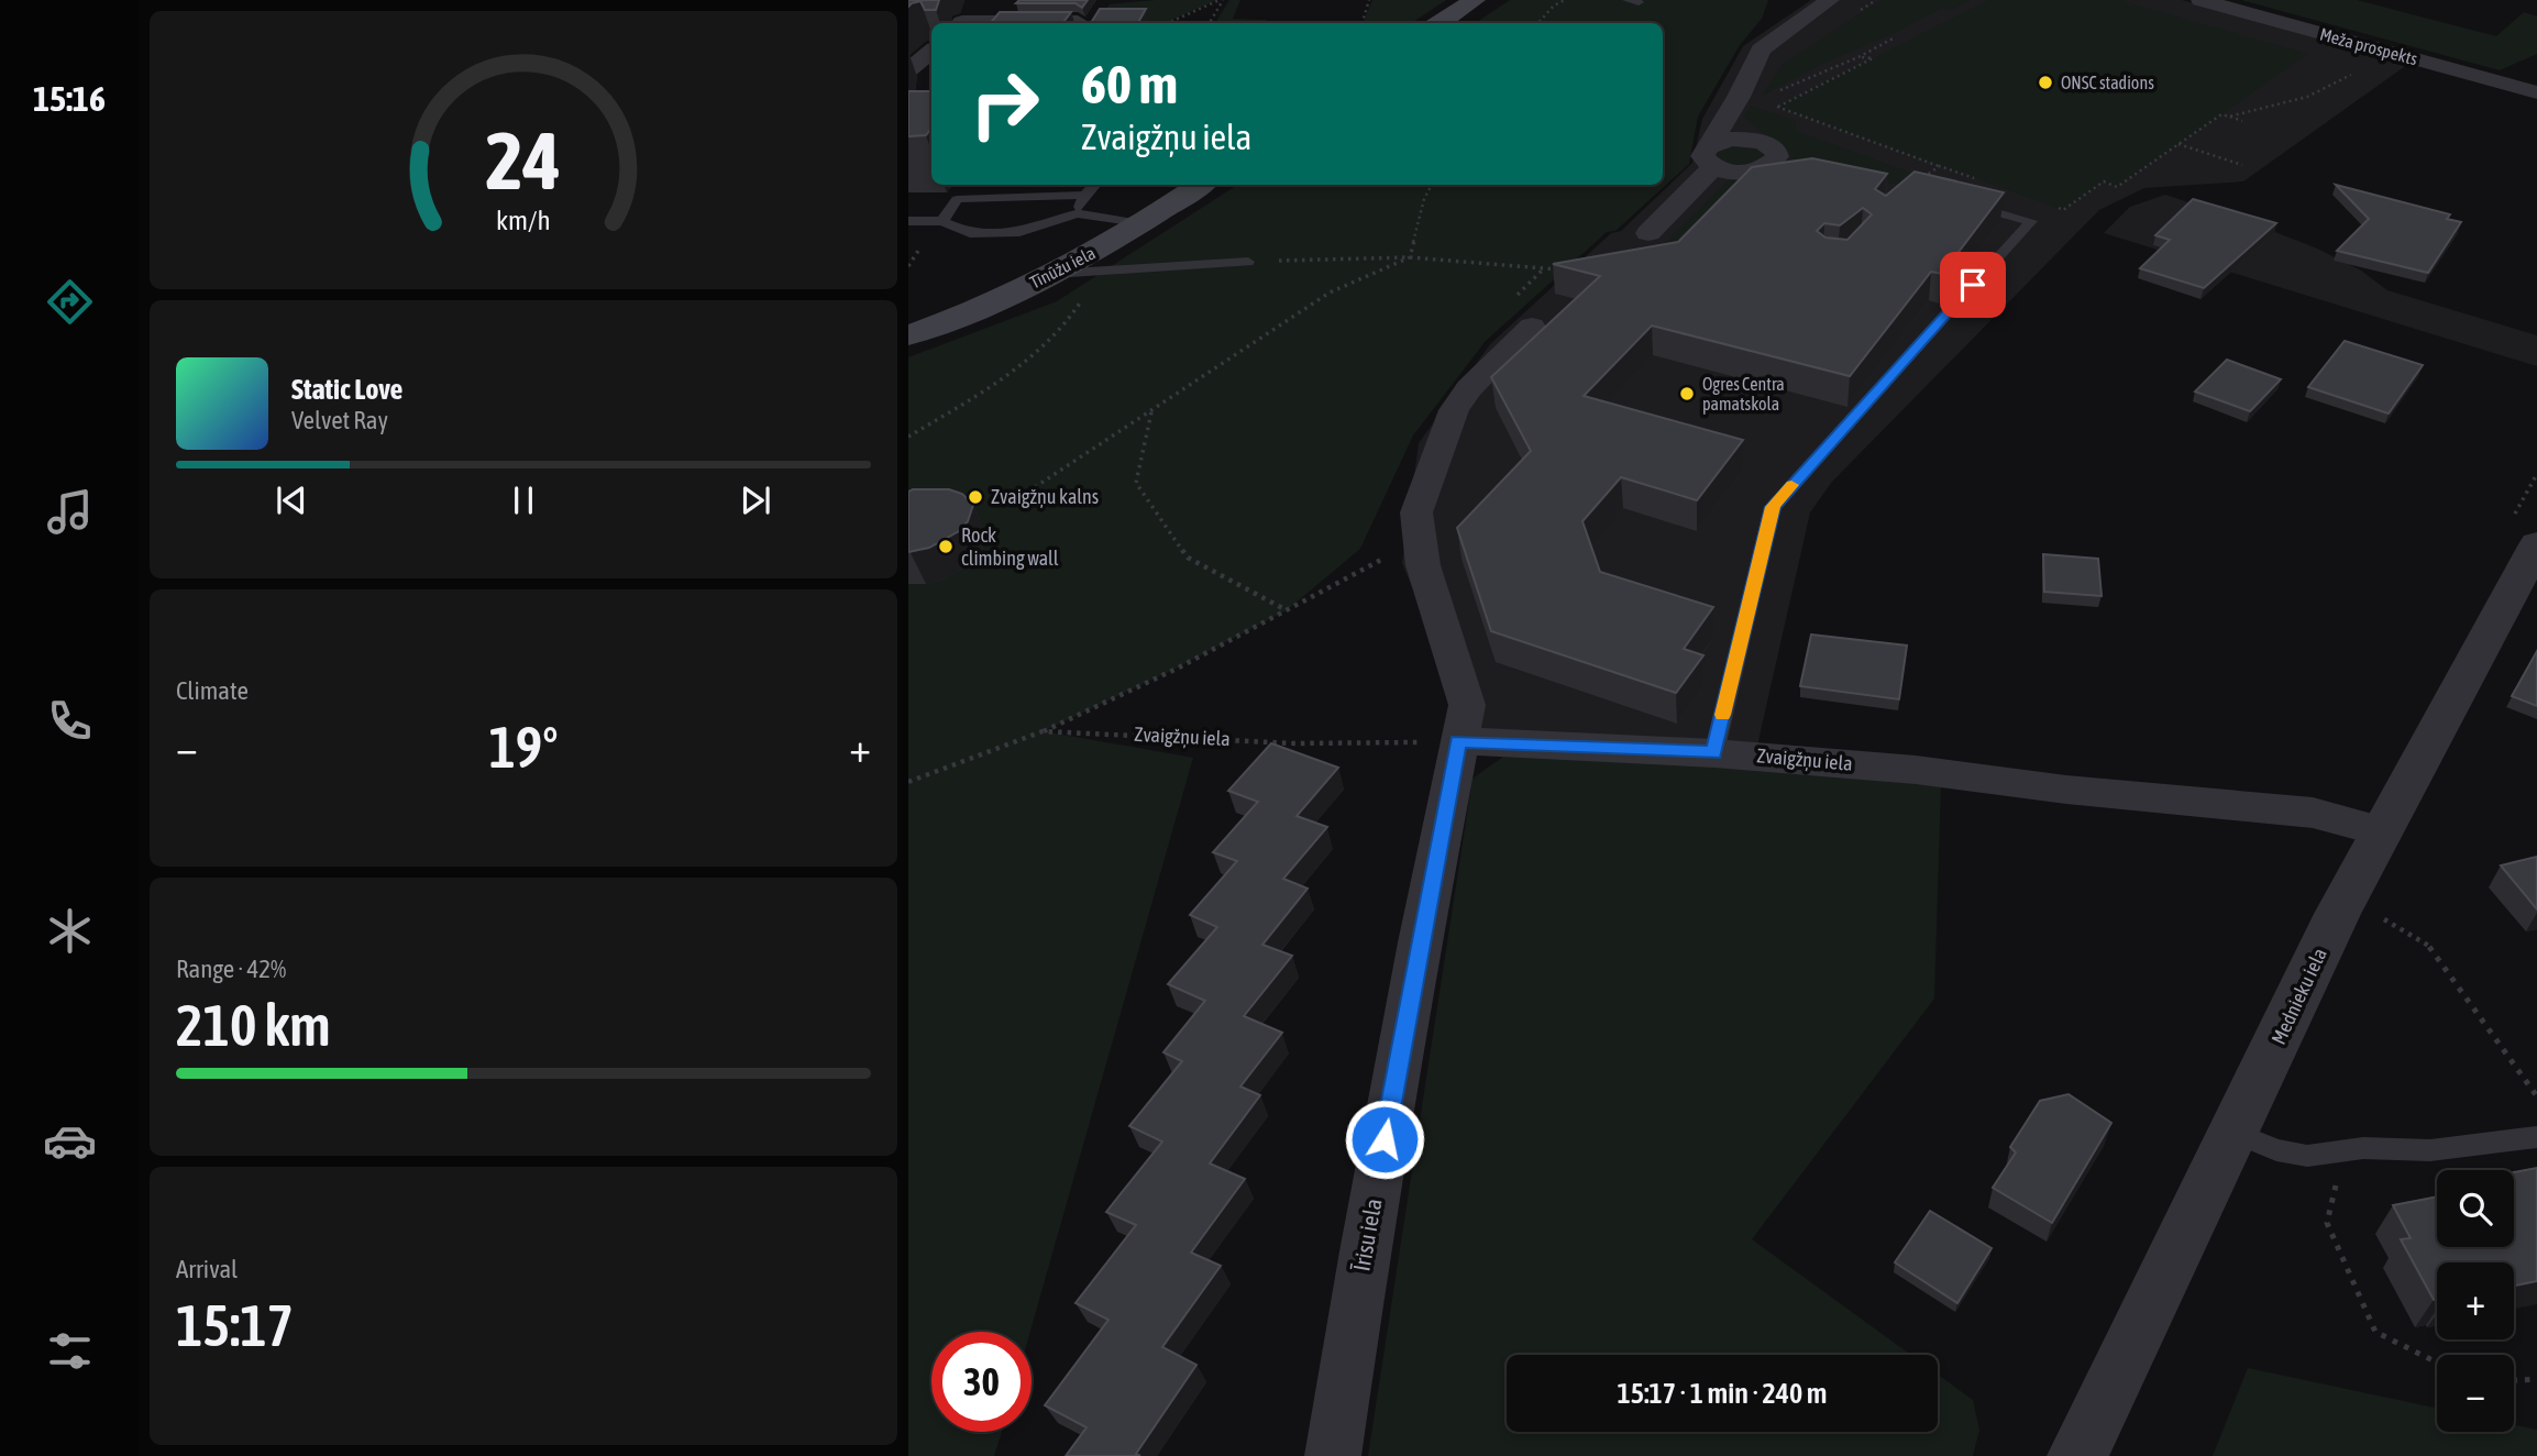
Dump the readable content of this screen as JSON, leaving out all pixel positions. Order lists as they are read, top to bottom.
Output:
{
  "streets": {
    "main road": ["Tīnūžu iela"],
    "street": [
      "Meža prospekts",
      "Zvaigžņu iela",
      "Mednieku iela",
      "Īrisu iela"
    ]
  },
  "crossings": [
    ["Zvaigžņu iela", "Mednieku iela"],
    ["Zvaigžņu iela", "Īrisu iela"]
  ],
  "places": [
    "ONSC stadions",
    "Ogres Centra pamatskola",
    "Zvaigžņu kalns",
    "Rock climbing wall"
  ],
  "page": {
    "tabs": "15:16",
    "turn": ["60 m", "Zvaigžņu iela"],
    "song": ["Static Love", "Velvet Ray"],
    "tile": [
      "Climate",
      ["Range · 42%", "210 km"],
      ["Arrival", "15:17"]
    ],
    "heat": ["−", "19°", "+"],
    "map_buttons": ["+", "−"],
    "limit": "30",
    "trip": "15:17 · 1 min · 240 m",
    "gauge": ["24", "km/h"]
  }
}
